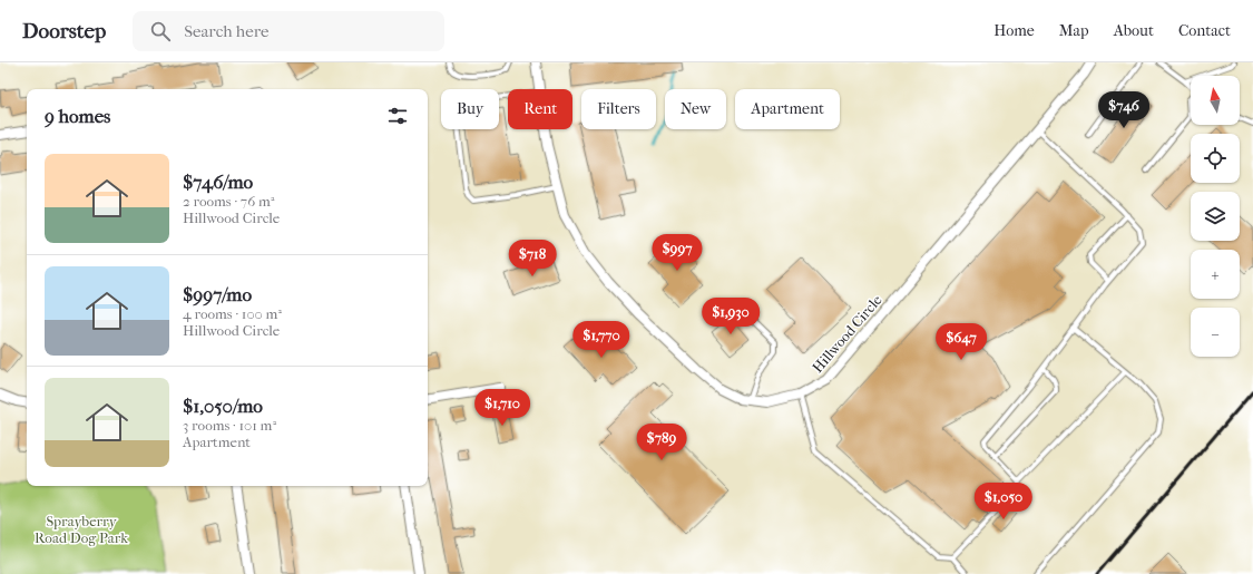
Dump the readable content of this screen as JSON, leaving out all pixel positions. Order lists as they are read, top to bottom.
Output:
{
  "streets": {
    "street": ["Hillwood Circle"]
  },
  "parks": ["Sprayberry Road Dog Park"],
  "north": "top",
  "page": {
    "header": "Doorstep",
    "search": "Search here",
    "nav": [
      "Home",
      "Map",
      "About",
      "Contact"
    ],
    "map_buttons": ["+", "−"],
    "chip": [
      "Buy",
      "Rent",
      "Filters",
      "New",
      "Apartment"
    ],
    "heading": "9 homes",
    "price": [
      "$746",
      "$997",
      "$718",
      "$1,930",
      "$1,770",
      "$647",
      "$1,710",
      "$789",
      "$1,050"
    ],
    "list": [
      {
        "name": "$746/mo",
        "note": "2 rooms · 76 m² · Hillwood Circle"
      },
      {
        "name": "$997/mo",
        "note": "4 rooms · 100 m² · Hillwood Circle"
      },
      {
        "name": "$1,050/mo",
        "note": "3 rooms · 101 m² · Apartment"
      }
    ]
  }
}
